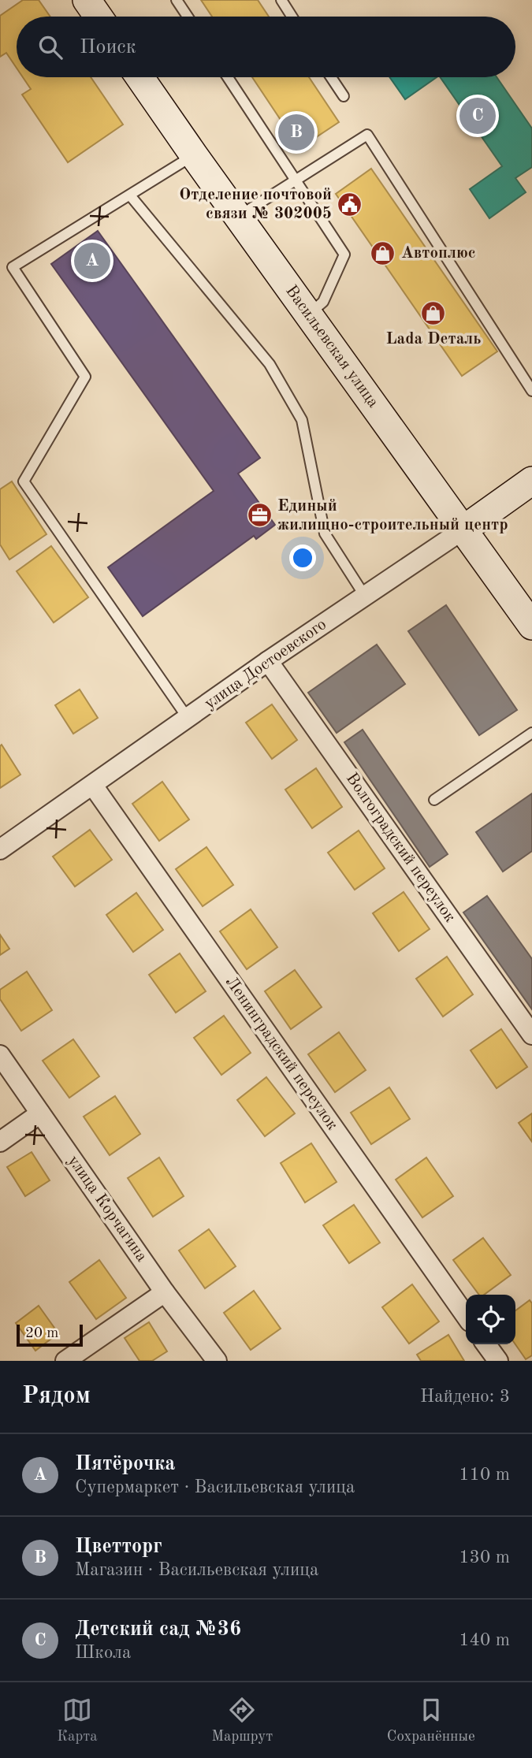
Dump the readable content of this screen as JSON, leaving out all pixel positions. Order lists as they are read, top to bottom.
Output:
{
  "streets": {
    "main road": ["Васильевская улица", "улица Достоевского"],
    "street": ["Волгоградский переулок", "Ленинградский переулок", "улица Корчагина"]
  },
  "crossings": [
    ["Васильевская улица", "улица Достоевского"],
    ["улица Достоевского", "Волгоградский переулок"],
    ["улица Достоевского", "Ленинградский переулок"]
  ],
  "places": {
    "public building": ["Отделение почтовой связи № 302005"],
    "shop": ["Автоплюс", "Lada Dеталь"],
    "office": ["Единый жилищно-строительный центр"]
  },
  "scale_bar": "20 m",
  "page": {
    "search": "Поиск",
    "pins": ["C", "B", "A"],
    "scale": "20 m",
    "heading": ["Рядом", "Найдено: 3"],
    "list": [
      {
        "mark": "A",
        "name": "Пятёрочка",
        "note": "Супермаркет · Васильевская улица",
        "value": "110 m"
      },
      {
        "mark": "B",
        "name": "Цветторг",
        "note": "Магазин · Васильевская улица",
        "value": "130 m"
      },
      {
        "mark": "C",
        "name": "Детский сад №36",
        "note": "Школа",
        "value": "140 m"
      }
    ],
    "nav": ["Карта", "Маршрут", "Сохранённые"]
  }
}
